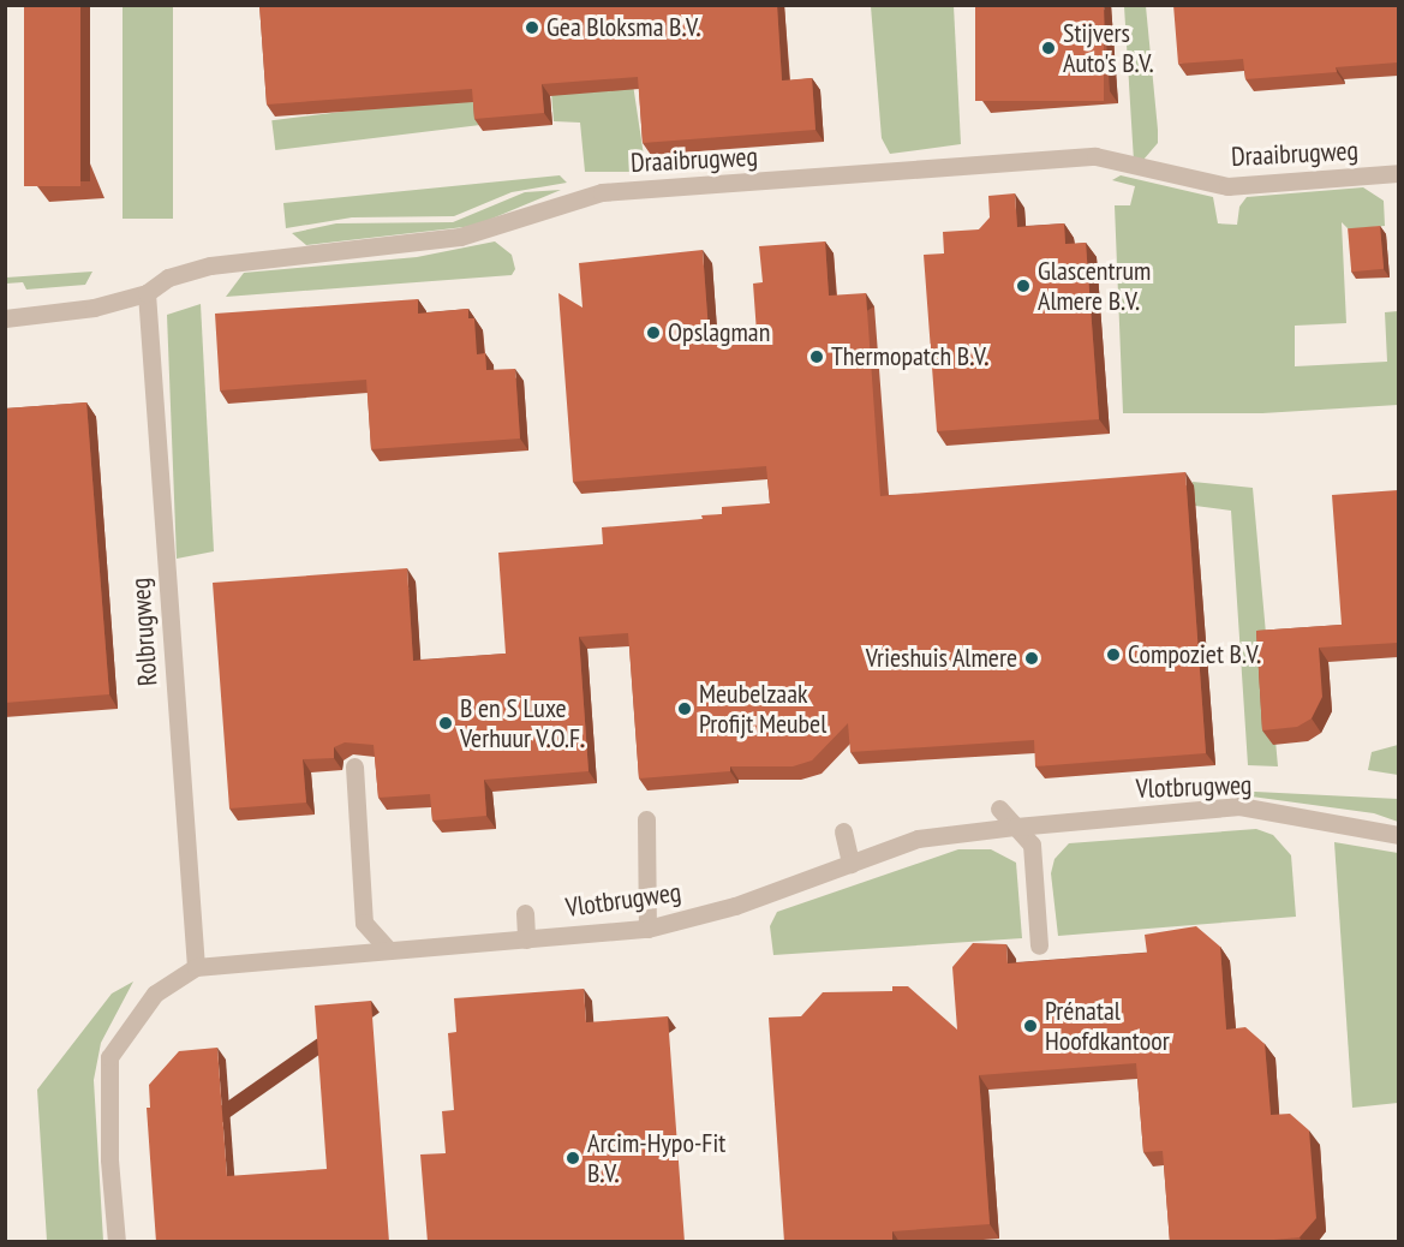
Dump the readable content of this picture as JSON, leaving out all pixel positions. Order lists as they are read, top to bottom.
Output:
{
  "streets": {
    "street": ["Draaibrugweg", "Rolbrugweg", "Vlotbrugweg"]
  },
  "crossings": [
    ["Draaibrugweg", "Rolbrugweg"],
    ["Rolbrugweg", "Vlotbrugweg"]
  ],
  "places": [
    "Gea Bloksma B.V.",
    "Stijvers Auto's B.V.",
    "Glascentrum Almere B.V.",
    "Opslagman",
    "Thermopatch B.V.",
    "Compoziet B.V.",
    "Vrieshuis Almere",
    "Meubelzaak Profijt Meubel",
    "B en S Luxe Verhuur V.O.F.",
    "Prénatal Hoofdkantoor",
    "Arcim-Hypo-Fit B.V."
  ]
}
